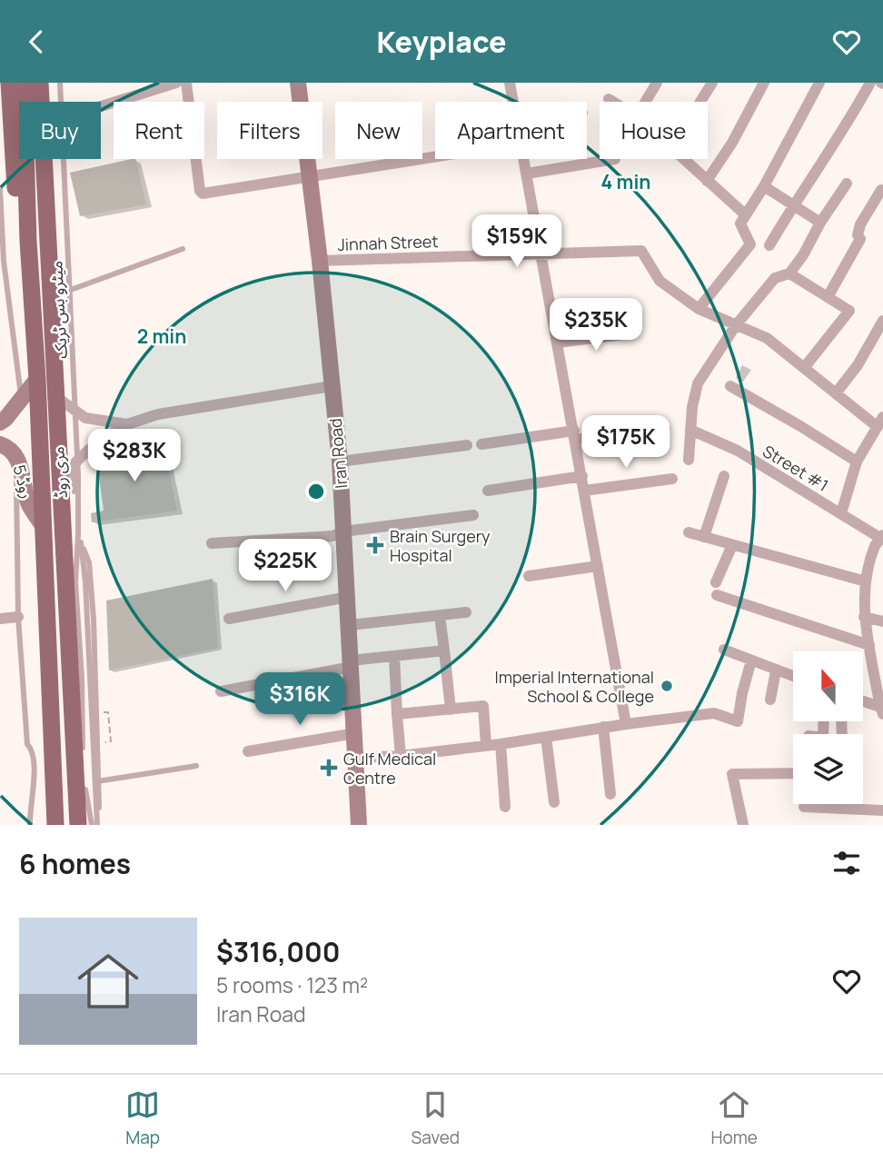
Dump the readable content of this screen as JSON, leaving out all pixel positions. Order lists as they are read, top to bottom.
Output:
{
  "streets": {
    "main road": ["Iran Road", "مری روڈ", "روڈ 5"],
    "street": ["Jinnah Street", "Street #1"],
    "lane": ["میٹرو بس ٹریک"]
  },
  "crossings": [
    ["Jinnah Street", "Iran Road"],
    ["مری روڈ", "روڈ 5"]
  ],
  "places": {
    "health": ["Brain Surgery Hospital", "Gulf Medical Centre"],
    "other": ["Imperial International School & College"]
  },
  "north": "top",
  "page": {
    "header": "Keyplace",
    "chip": [
      "Buy",
      "Rent",
      "Filters",
      "New",
      "Apartment",
      "House"
    ],
    "price": [
      "$159K",
      "$235K",
      "$175K",
      "$283K",
      "$225K",
      "$316K"
    ],
    "heading": "6 homes",
    "list": [
      {
        "name": "$316,000",
        "note": "5 rooms · 123 m² · Iran Road"
      }
    ],
    "tabs": ["Map", "Saved", "Home"]
  },
  "rings": ["4 min", "2 min"]
}
